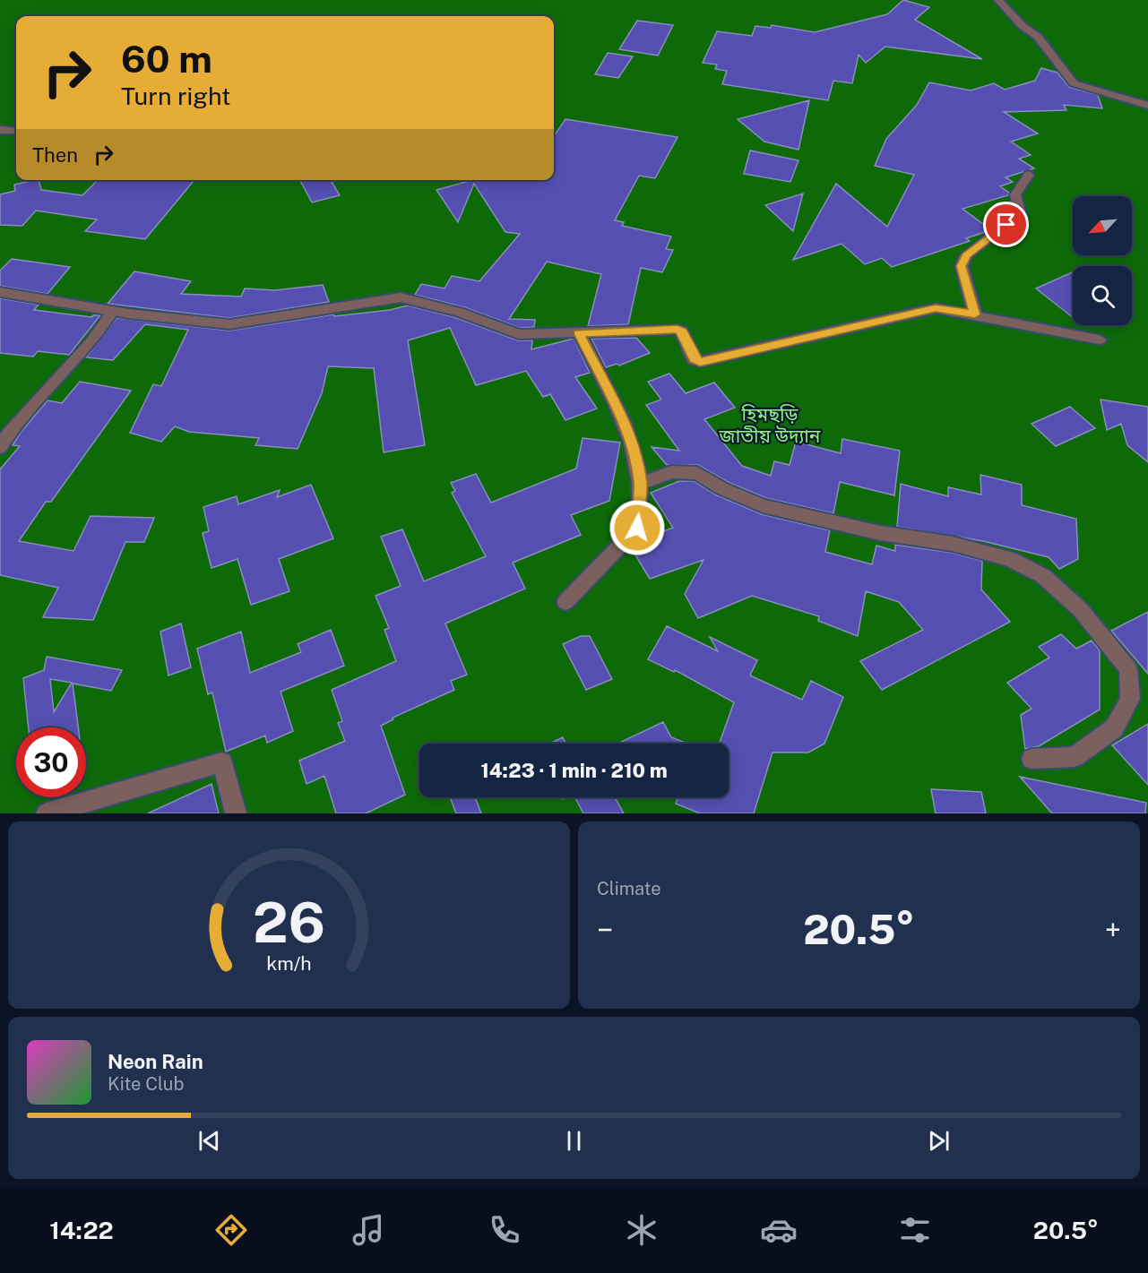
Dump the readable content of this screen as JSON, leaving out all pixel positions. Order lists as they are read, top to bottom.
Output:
{
  "parks": ["হিমছড়ি জাতীয় উদ্যান"],
  "north": "bottom left",
  "page": {
    "turn": ["60 m", "Turn right"],
    "then": "Then",
    "limit": "30",
    "trip": "14:23 · 1 min · 210 m",
    "tile": "Climate",
    "heat": ["−", "20.5°", "+"],
    "song": ["Neon Rain", "Kite Club"],
    "tabs": ["14:22", "20.5°"],
    "gauge": ["26", "km/h"]
  }
}
